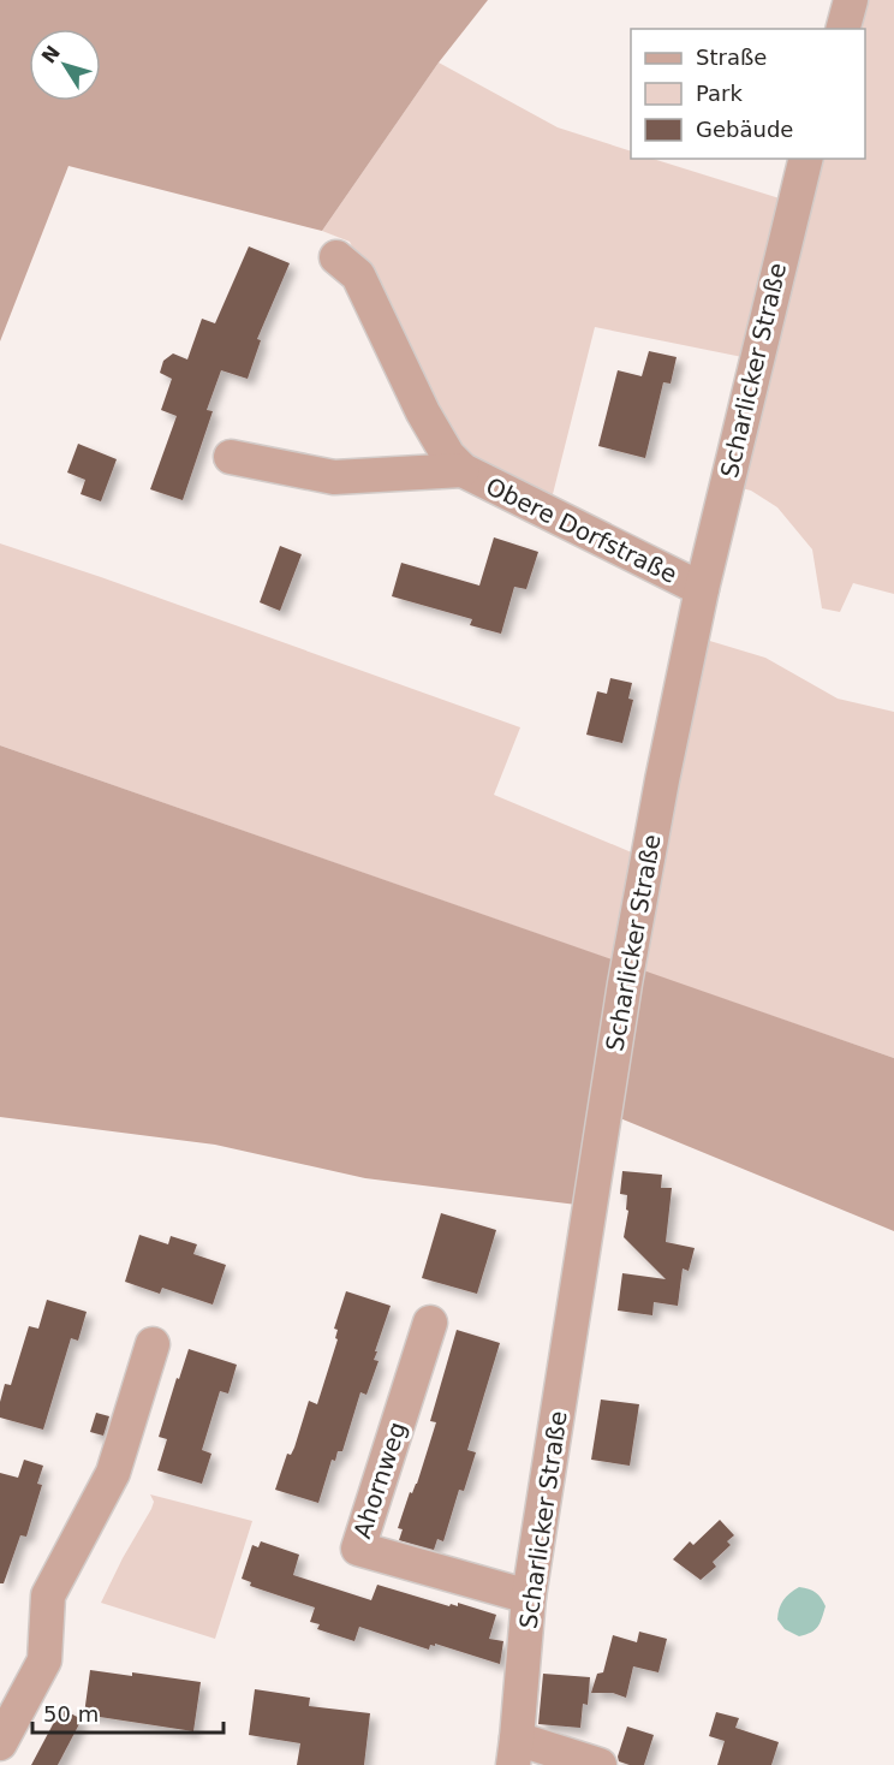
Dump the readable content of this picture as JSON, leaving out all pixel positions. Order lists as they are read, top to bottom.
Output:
{
  "streets": {
    "street": ["Scharlicker Straße", "Obere Dorfstraße", "Ahornweg"]
  },
  "crossings": [
    ["Scharlicker Straße", "Obere Dorfstraße"],
    ["Scharlicker Straße", "Ahornweg"]
  ],
  "legend": ["Straße", "Park", "Gebäude"],
  "scale_bar": "50 m",
  "north": "top left"
}
